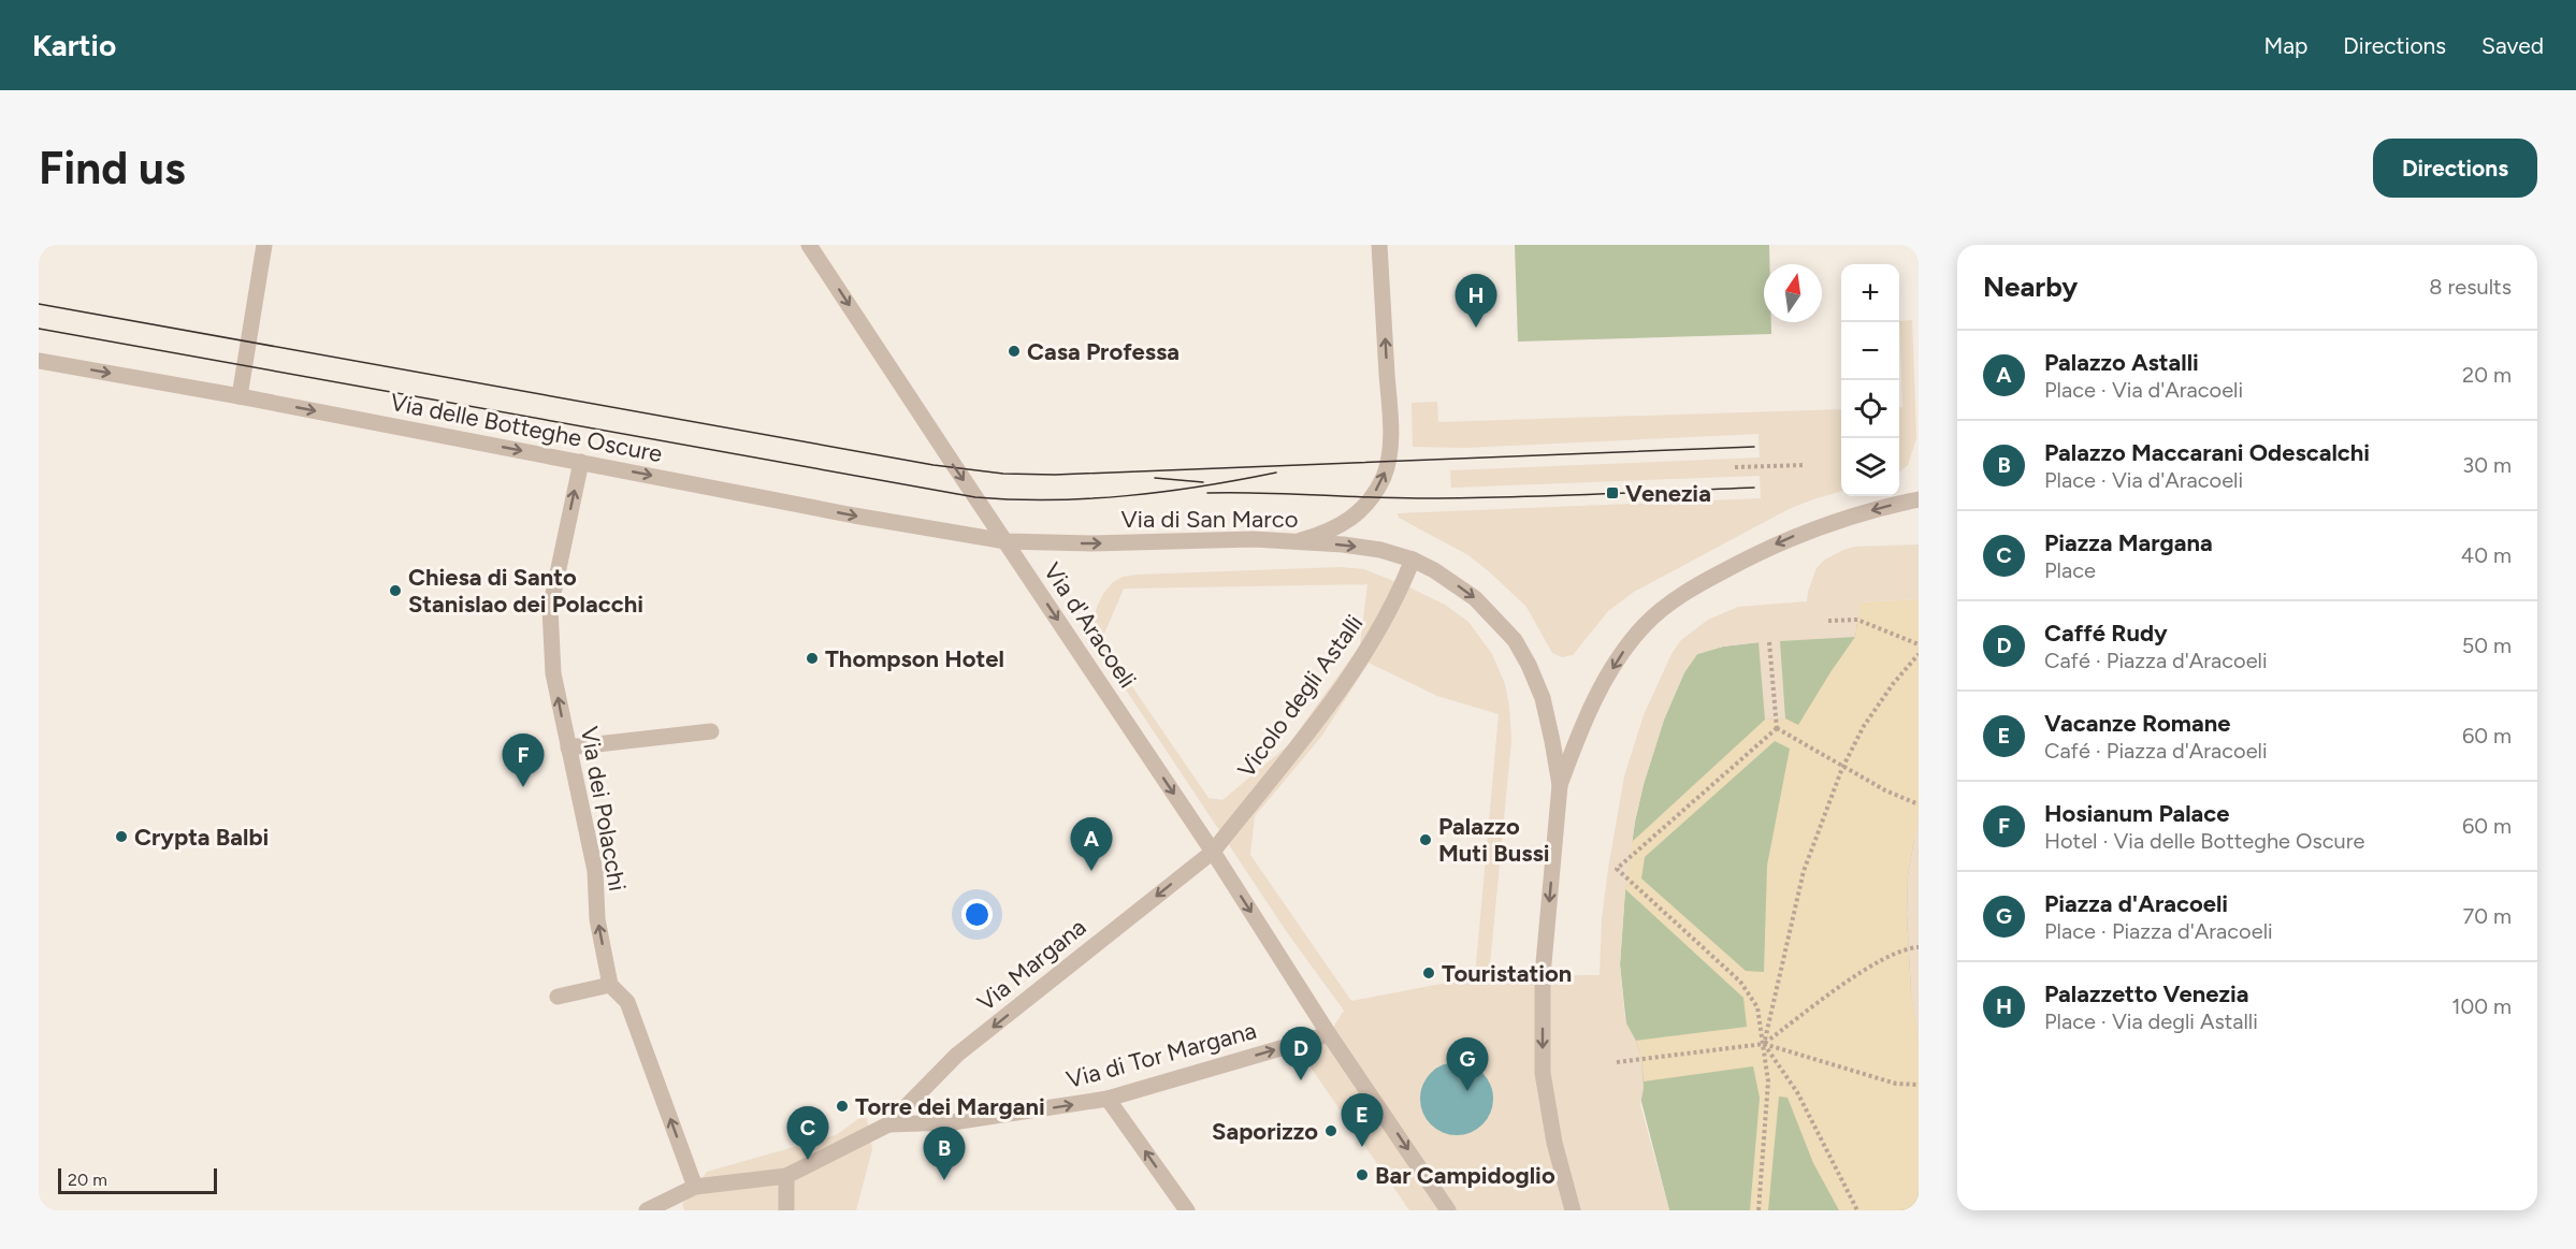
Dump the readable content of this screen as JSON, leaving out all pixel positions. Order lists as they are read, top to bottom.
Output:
{
  "streets": {
    "street": [
      "Via delle Botteghe Oscure",
      "Via di San Marco",
      "Via d'Aracoeli",
      "Vicolo degli Astalli",
      "Via dei Polacchi",
      "Via Margana",
      "Via di Tor Margana"
    ]
  },
  "crossings": [
    ["Via delle Botteghe Oscure", "Via di San Marco"],
    ["Via delle Botteghe Oscure", "Via d'Aracoeli"],
    ["Via delle Botteghe Oscure", "Via dei Polacchi"],
    ["Via di San Marco", "Via d'Aracoeli"],
    ["Via di San Marco", "Vicolo degli Astalli"],
    ["Via d'Aracoeli", "Vicolo degli Astalli"],
    ["Via d'Aracoeli", "Via Margana"],
    ["Via d'Aracoeli", "Via di Tor Margana"],
    ["Vicolo degli Astalli", "Via Margana"],
    ["Via Margana", "Via di Tor Margana"]
  ],
  "one_way": [
    "Via delle Botteghe Oscure",
    "Via di San Marco",
    "Via d'Aracoeli",
    "Via dei Polacchi",
    "Via Margana",
    "Via di Tor Margana"
  ],
  "places": {
    "other": [
      "Casa Professa",
      "Chiesa di Santo Stanislao dei Polacchi",
      "Thompson Hotel",
      "Crypta Balbi",
      "Palazzo Muti Bussi",
      "Touristation",
      "Torre dei Margani",
      "Saporizzo",
      "Bar Campidoglio"
    ],
    "transit": ["Venezia"]
  },
  "scale_bar": "20 m",
  "north": "top",
  "page": {
    "header": "Kartio",
    "nav": ["Map", "Directions", "Saved"],
    "buttons": "Directions",
    "title": "Find us",
    "heading": ["Nearby", "8 results"],
    "map_buttons": ["+", "−"],
    "pins": [
      "H",
      "F",
      "A",
      "D",
      "G",
      "E",
      "C",
      "B"
    ],
    "list": [
      {
        "mark": "A",
        "name": "Palazzo Astalli",
        "note": "Place · Via d'Aracoeli",
        "value": "20 m"
      },
      {
        "mark": "B",
        "name": "Palazzo Maccarani Odescalchi",
        "note": "Place · Via d'Aracoeli",
        "value": "30 m"
      },
      {
        "mark": "C",
        "name": "Piazza Margana",
        "note": "Place",
        "value": "40 m"
      },
      {
        "mark": "D",
        "name": "Caffé Rudy",
        "note": "Café · Piazza d'Aracoeli",
        "value": "50 m"
      },
      {
        "mark": "E",
        "name": "Vacanze Romane",
        "note": "Café · Piazza d'Aracoeli",
        "value": "60 m"
      },
      {
        "mark": "F",
        "name": "Hosianum Palace",
        "note": "Hotel · Via delle Botteghe Oscure",
        "value": "60 m"
      },
      {
        "mark": "G",
        "name": "Piazza d'Aracoeli",
        "note": "Place · Piazza d'Aracoeli",
        "value": "70 m"
      },
      {
        "mark": "H",
        "name": "Palazzetto Venezia",
        "note": "Place · Via degli Astalli",
        "value": "100 m"
      }
    ],
    "scale": "20 m"
  }
}
